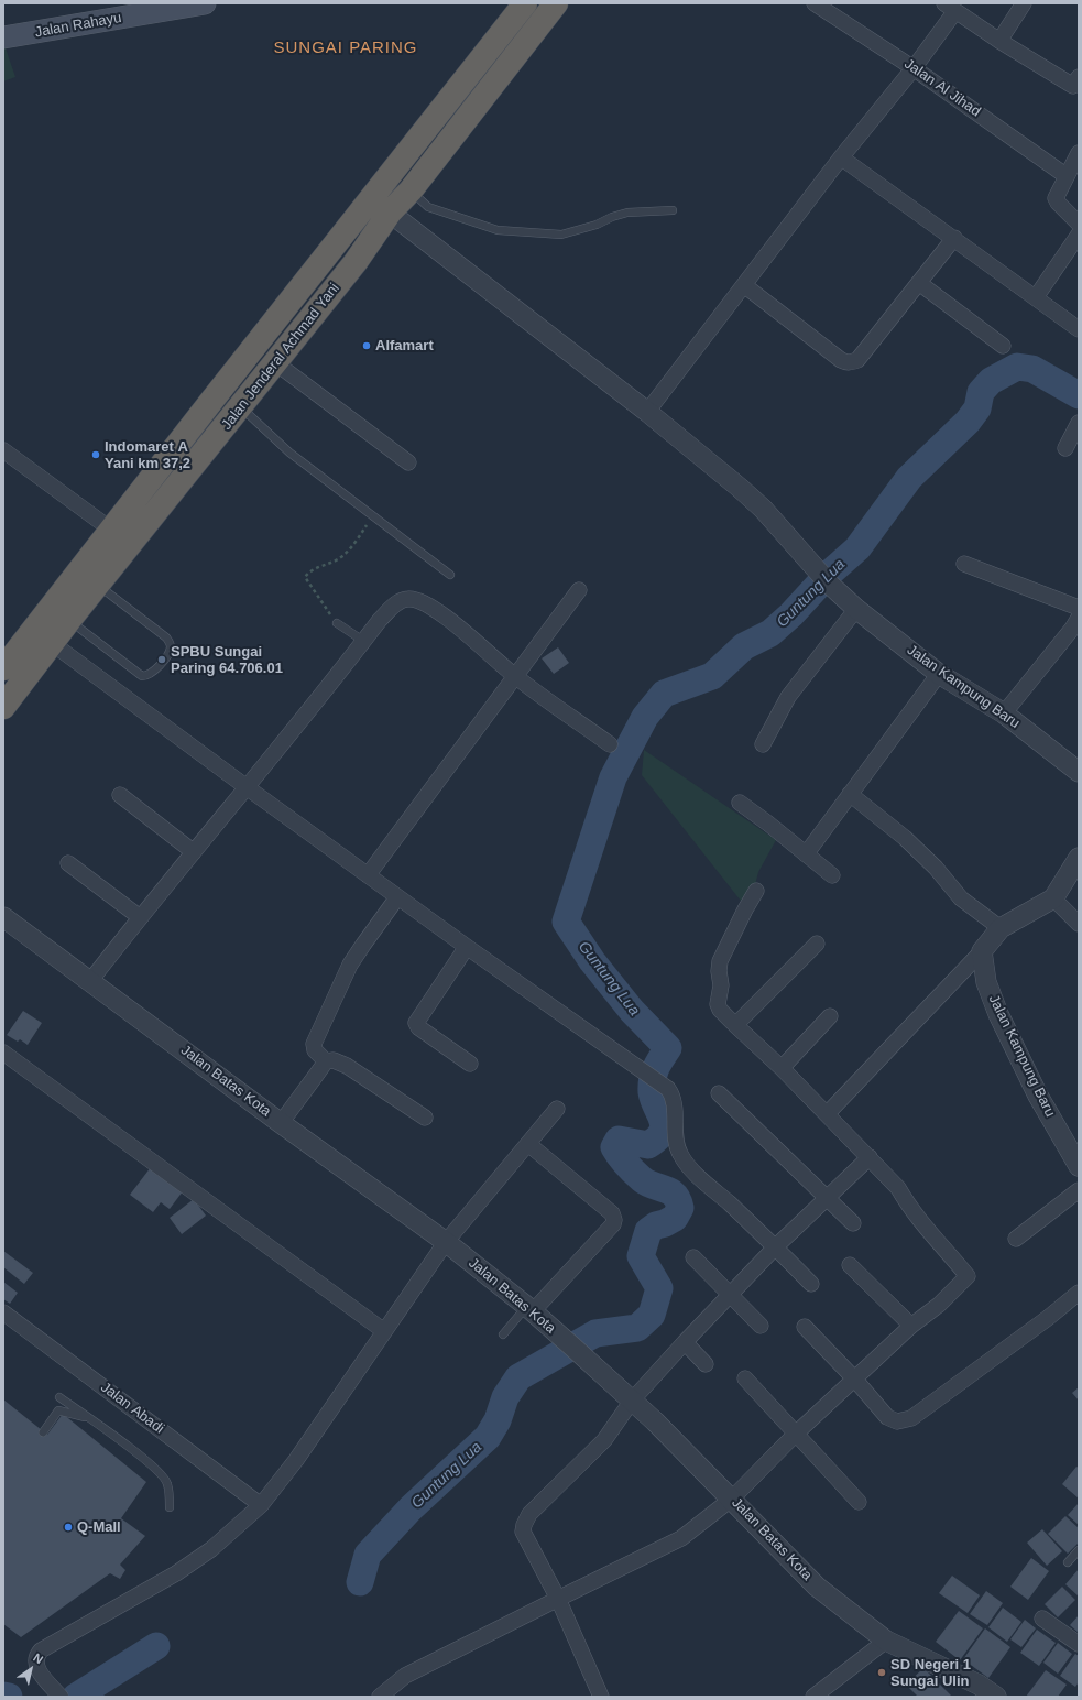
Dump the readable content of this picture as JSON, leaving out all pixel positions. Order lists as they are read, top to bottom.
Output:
{
  "streets": {
    "highway": ["Jalan Jenderal Achmad Yani"],
    "main road": ["Jalan Rahayu"],
    "street": [
      "Jalan Al Jihad",
      "Jalan Kampung Baru",
      "Jalan Batas Kota",
      "Jalan Abadi"
    ]
  },
  "crossings": [
    ["Jalan Jenderal Achmad Yani", "Jalan Kampung Baru"]
  ],
  "districts": ["SUNGAI PARING"],
  "water": ["Guntung Lua"],
  "places": [
    "Alfamart",
    "Indomaret A Yani km 37,2",
    "SPBU Sungai Paring 64.706.01",
    "Q-Mall",
    "SD Negeri 1 Sungai Ulin"
  ],
  "north": "top right"
}
